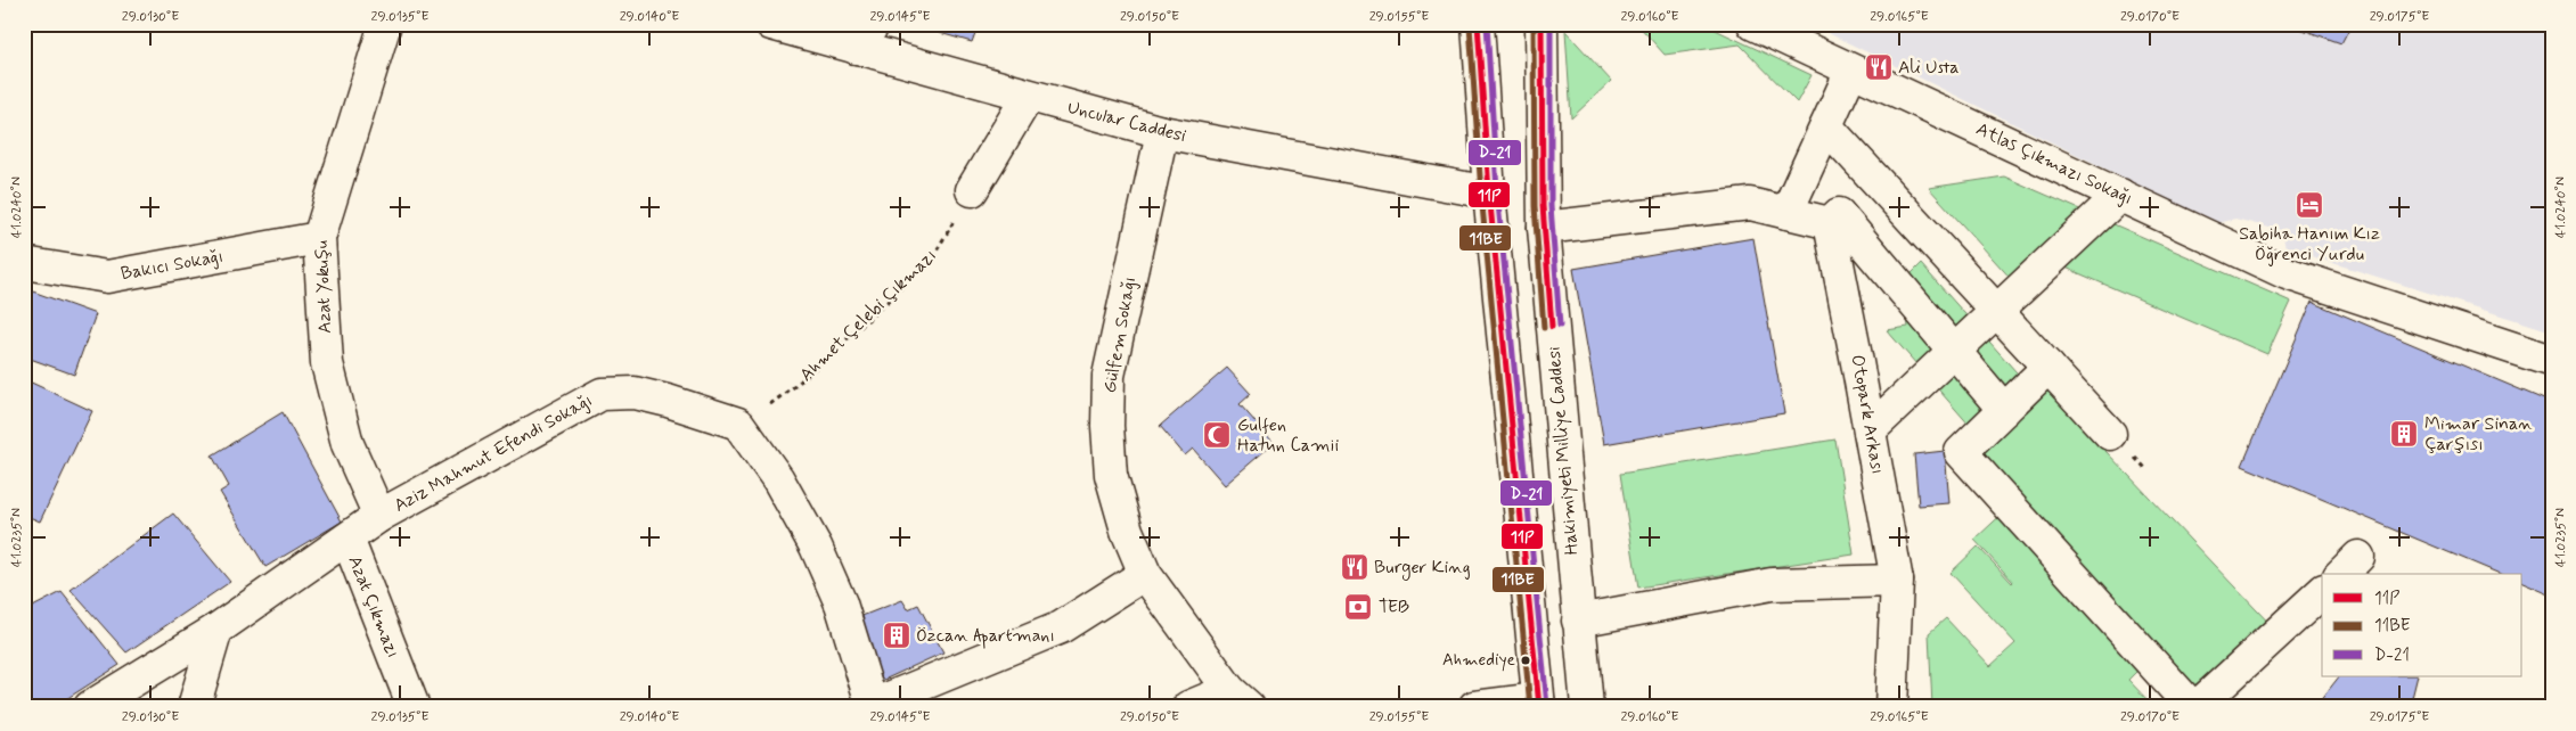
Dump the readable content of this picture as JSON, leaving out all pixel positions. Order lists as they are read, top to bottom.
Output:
{
  "streets": {
    "street": [
      "Uncular Caddesi",
      "Atlas Çıkmazı Sokağı",
      "Bakıcı Sokağı",
      "Azat Yokuşu",
      "Gülfem Sokağı",
      "Otopark Arkası",
      "Hakimiyeti Milliye Caddesi",
      "Aziz Mahmut Efendi Sokağı",
      "Azat Çıkmazı"
    ],
    "path": ["Ahmet Çelebi Çıkmazı"]
  },
  "crossings": [
    ["Uncular Caddesi", "Gülfem Sokağı"],
    ["Bakıcı Sokağı", "Azat Yokuşu"],
    ["Azat Yokuşu", "Aziz Mahmut Efendi Sokağı"],
    ["Ahmet Çelebi Çıkmazı", "Aziz Mahmut Efendi Sokağı"],
    ["Aziz Mahmut Efendi Sokağı", "Azat Çıkmazı"]
  ],
  "places": {
    "restaurant": ["Ali Usta", "Burger King"],
    "hotel": ["Sabiha Hanım Kız Öğrenci Yurdu"],
    "building": ["Mimar Sinan Çarşısı", "Özcan Apartmanı"],
    "mosque": ["Gulfen Hatun Camii"],
    "bank": ["TEB"],
    "other": ["Ahmediye"]
  },
  "lines": ["transit line 11P", "transit line 11BE", "transit line D-21"],
  "legend": ["11P", "11BE", "D-21"],
  "coordinates": [
    "29.0130°E",
    "29.0135°E",
    "29.0140°E",
    "29.0145°E",
    "29.0150°E",
    "29.0155°E",
    "29.0160°E",
    "29.0165°E",
    "29.0170°E",
    "29.0175°E",
    "41.0240°N",
    "41.0235°N"
  ]
}
